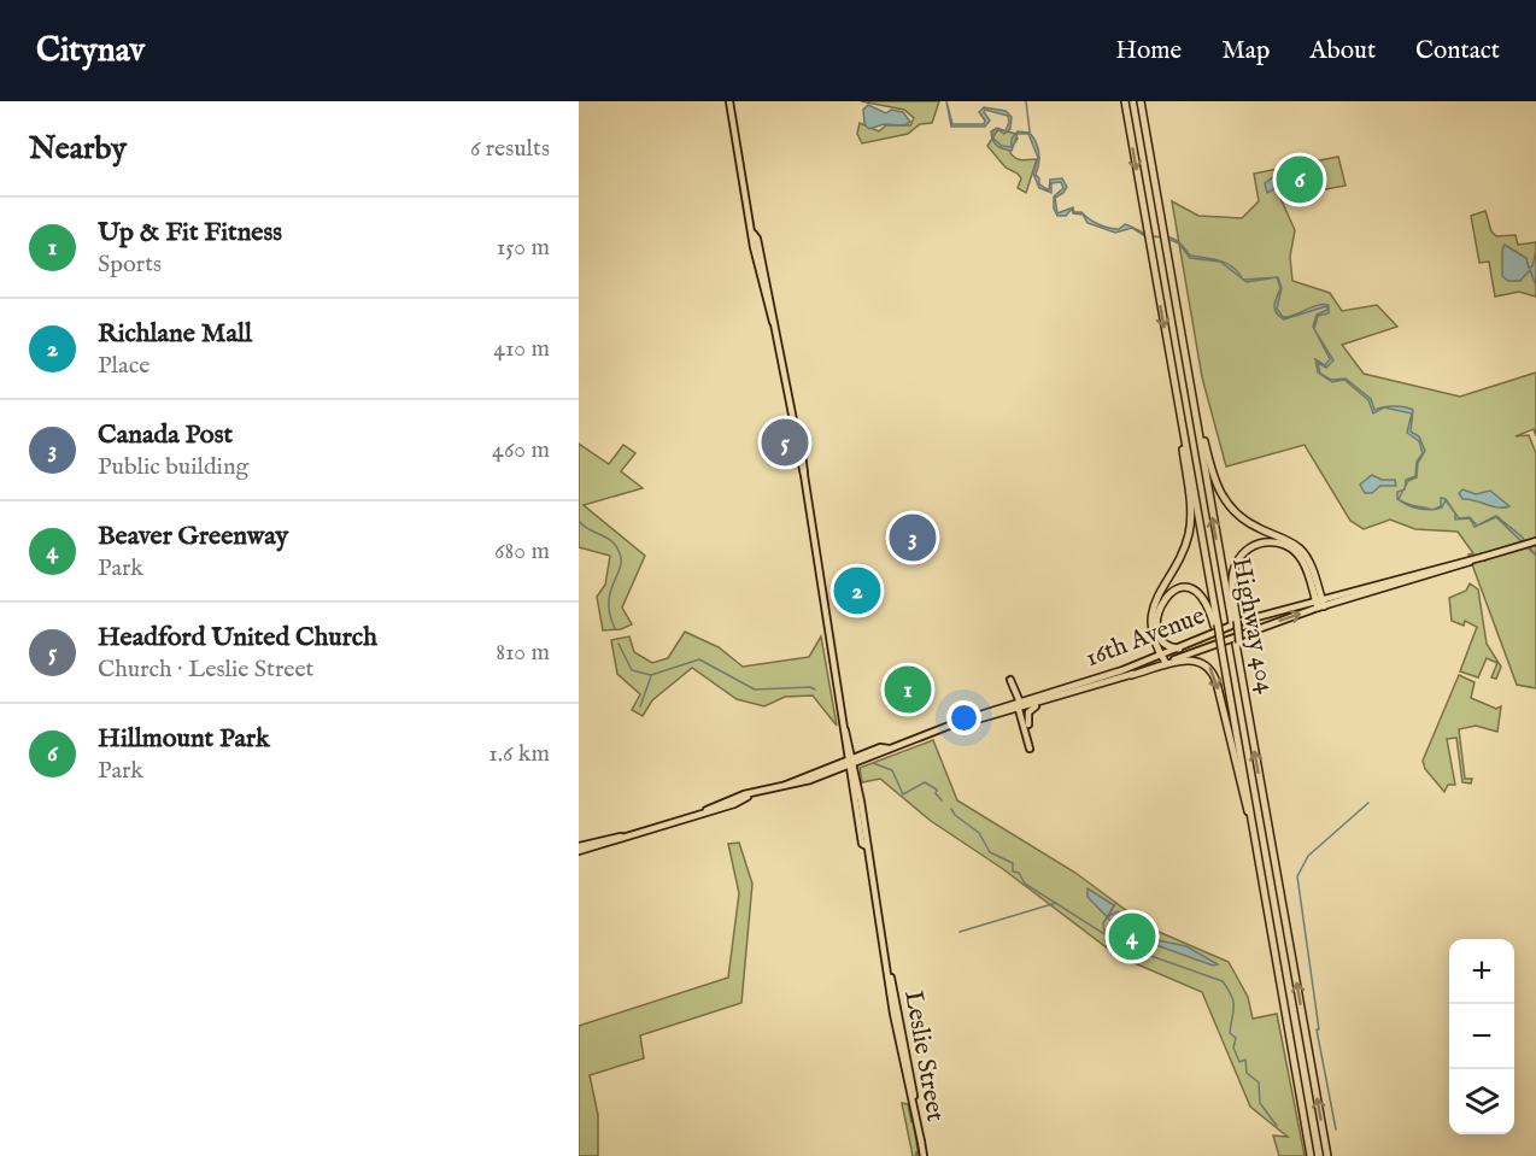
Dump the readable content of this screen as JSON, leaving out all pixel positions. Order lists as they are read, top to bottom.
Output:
{
  "streets": {
    "highway": ["Highway 404"],
    "main road": ["16th Avenue", "Leslie Street"]
  },
  "crossings": [
    ["16th Avenue", "Leslie Street"]
  ],
  "page": {
    "header": "Citynav",
    "nav": [
      "Home",
      "Map",
      "About",
      "Contact"
    ],
    "heading": ["Nearby", "6 results"],
    "pins": [
      "6",
      "5",
      "3",
      "2",
      "1",
      "4"
    ],
    "list": [
      {
        "mark": "1",
        "name": "Up & Fit Fitness",
        "note": "Sports",
        "value": "150 m"
      },
      {
        "mark": "2",
        "name": "Richlane Mall",
        "note": "Place",
        "value": "410 m"
      },
      {
        "mark": "3",
        "name": "Canada Post",
        "note": "Public building",
        "value": "460 m"
      },
      {
        "mark": "4",
        "name": "Beaver Greenway",
        "note": "Park",
        "value": "680 m"
      },
      {
        "mark": "5",
        "name": "Headford United Church",
        "note": "Church · Leslie Street",
        "value": "810 m"
      },
      {
        "mark": "6",
        "name": "Hillmount Park",
        "note": "Park",
        "value": "1.6 km"
      }
    ],
    "map_buttons": ["+", "−"]
  }
}
